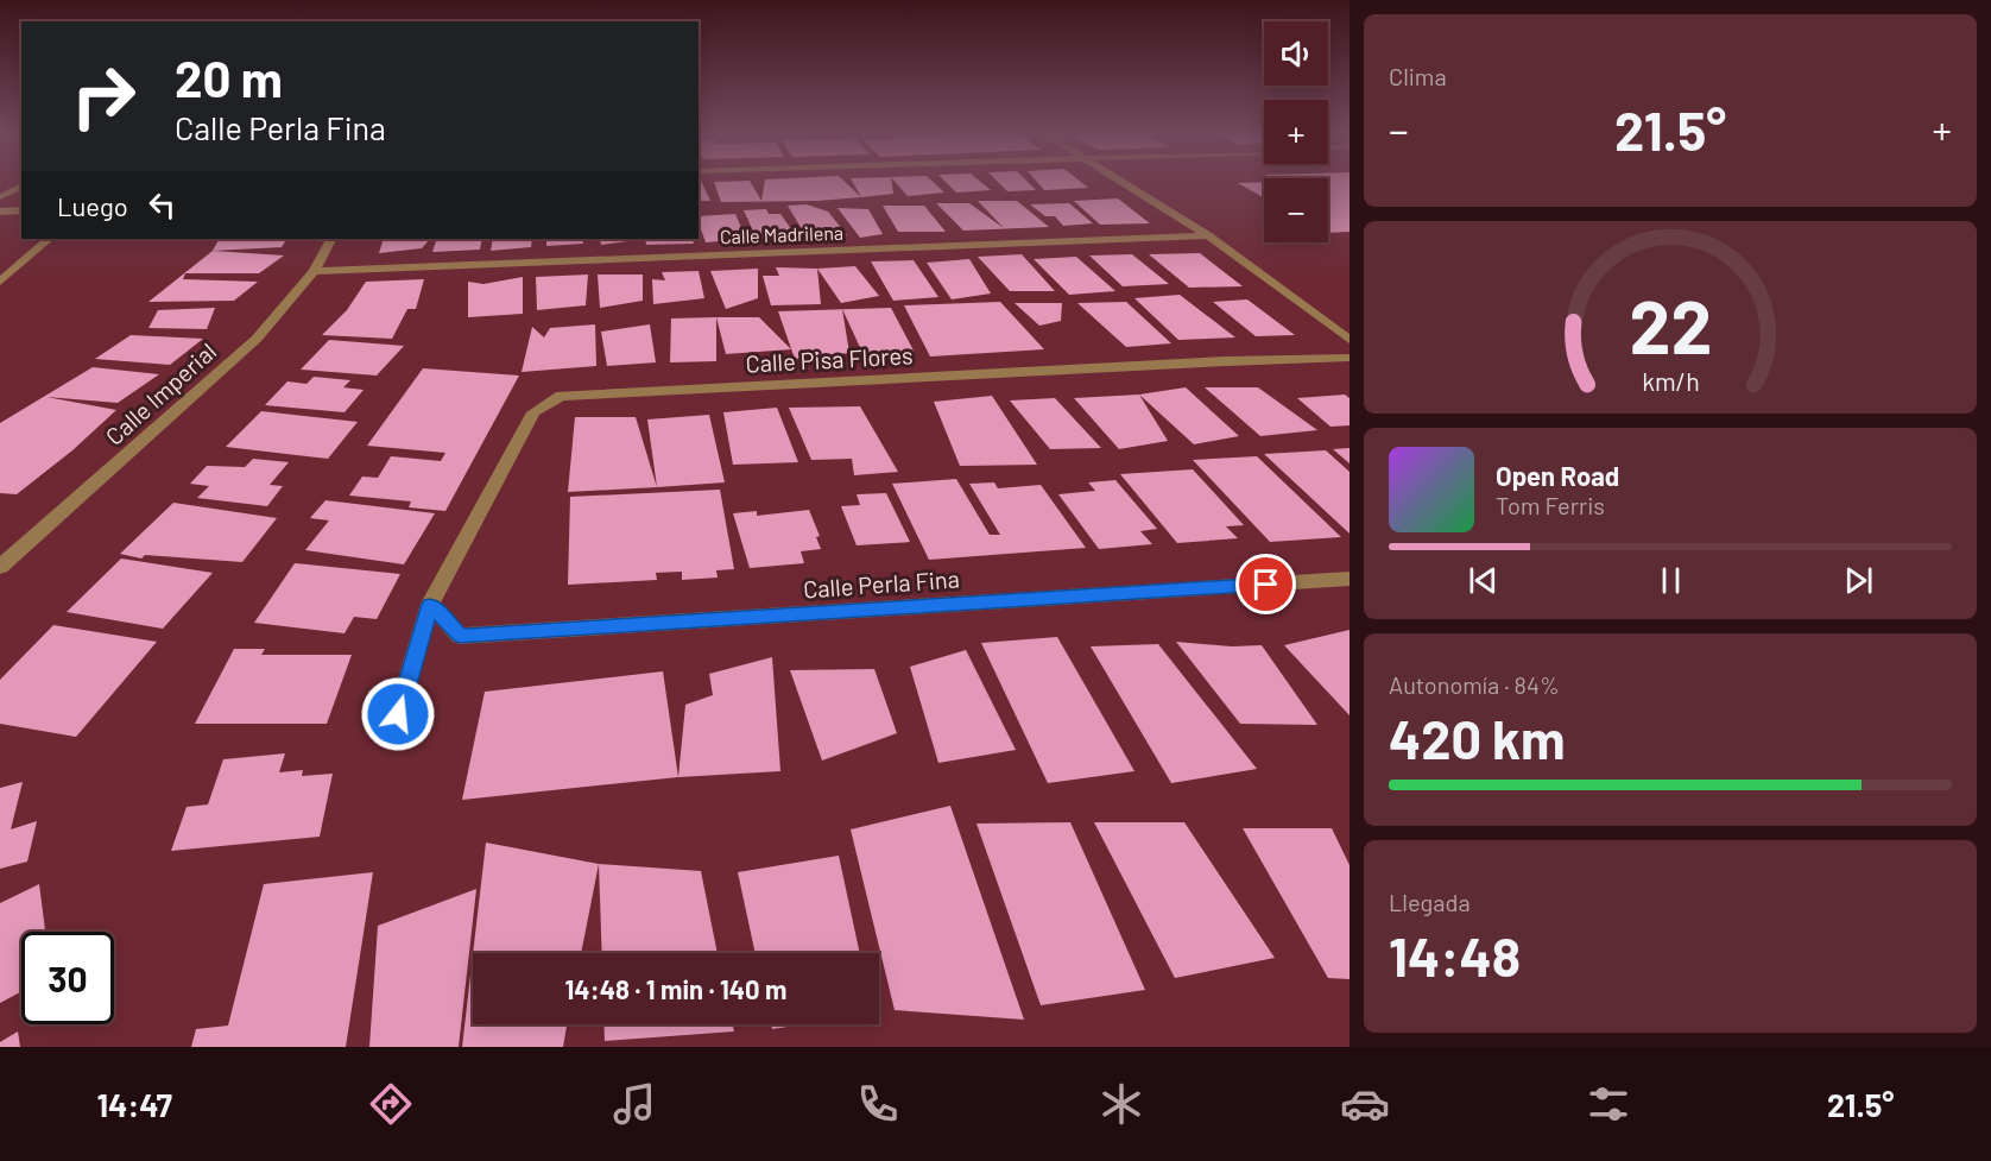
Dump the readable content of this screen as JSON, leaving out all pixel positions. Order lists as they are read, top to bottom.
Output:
{
  "streets": {
    "street": [
      "Calle Madrilena",
      "Calle Pisa Flores",
      "Calle Imperial",
      "Calle Perla Fina"
    ]
  },
  "crossings": [
    ["Calle Madrilena", "Calle Imperial"],
    ["Calle Pisa Flores", "Calle Perla Fina"]
  ],
  "page": {
    "tile": [
      "Clima",
      ["Autonomía · 84%", "420 km"],
      ["Llegada", "14:48"]
    ],
    "map_buttons": ["+", "−"],
    "turn": ["20 m", "Calle Perla Fina"],
    "heat": ["−", "21.5°", "+"],
    "then": "Luego",
    "song": ["Open Road", "Tom Ferris"],
    "limit": "30",
    "trip": "14:48 · 1 min · 140 m",
    "tabs": ["14:47", "21.5°"],
    "gauge": ["22", "km/h"]
  }
}
